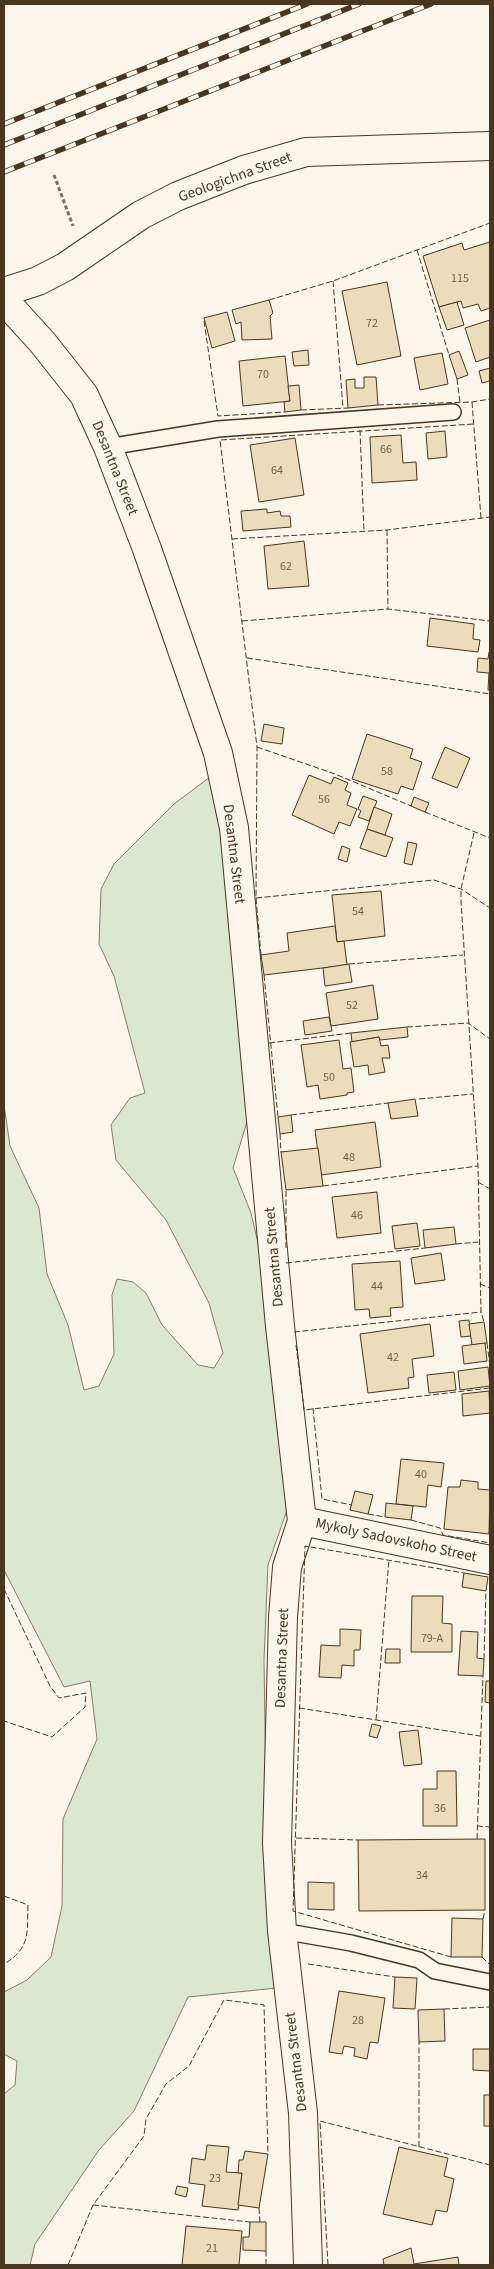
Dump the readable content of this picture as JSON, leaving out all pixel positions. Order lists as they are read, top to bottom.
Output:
{
  "streets": {
    "street": ["Geologichna Street", "Desantna Street", "Mykoly Sadovskoho Street"]
  },
  "crossings": [
    ["Desantna Street", "Mykoly Sadovskoho Street"]
  ],
  "house_numbers": [
    "115",
    "72",
    "70",
    "66",
    "64",
    "62",
    "58",
    "56",
    "54",
    "52",
    "50",
    "48",
    "46",
    "44",
    "42",
    "40",
    "79-А",
    "36",
    "34",
    "28",
    "23",
    "21"
  ]
}
